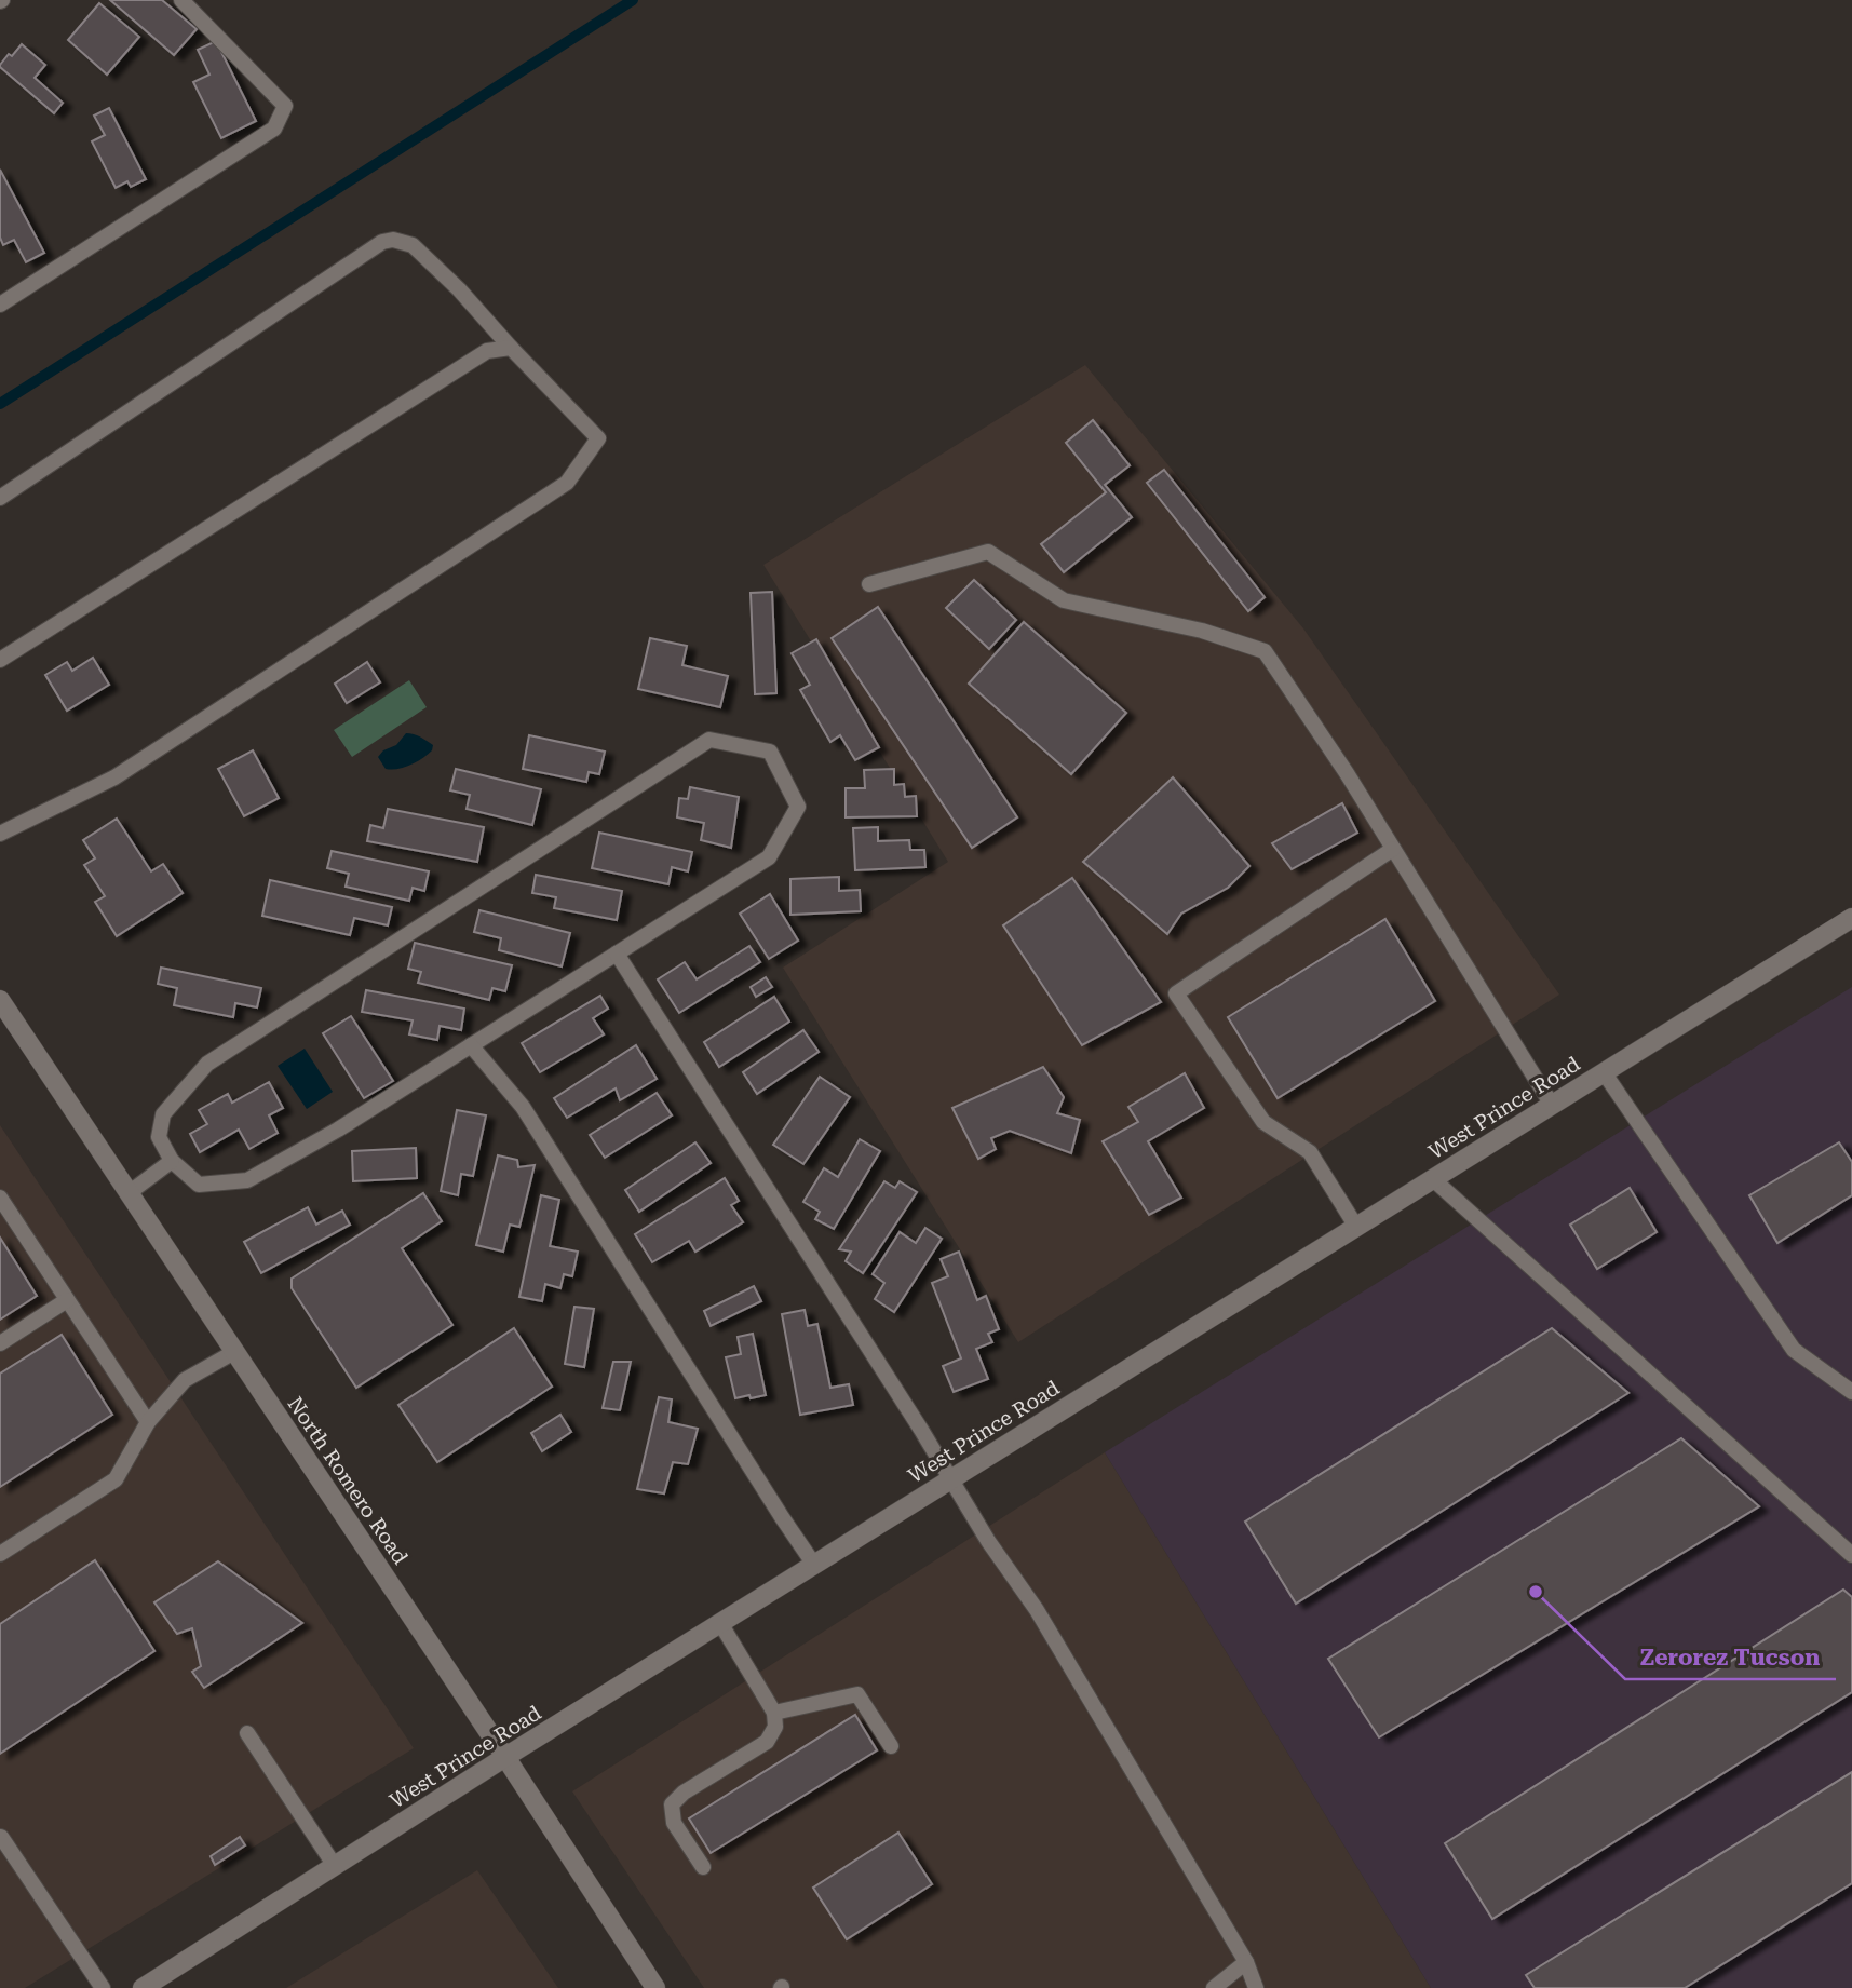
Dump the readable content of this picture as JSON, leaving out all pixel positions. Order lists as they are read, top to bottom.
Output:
{
  "streets": {
    "main road": ["West Prince Road", "North Romero Road"]
  },
  "crossings": [
    ["West Prince Road", "North Romero Road"]
  ],
  "places": ["Zerorez Tucson"]
}
